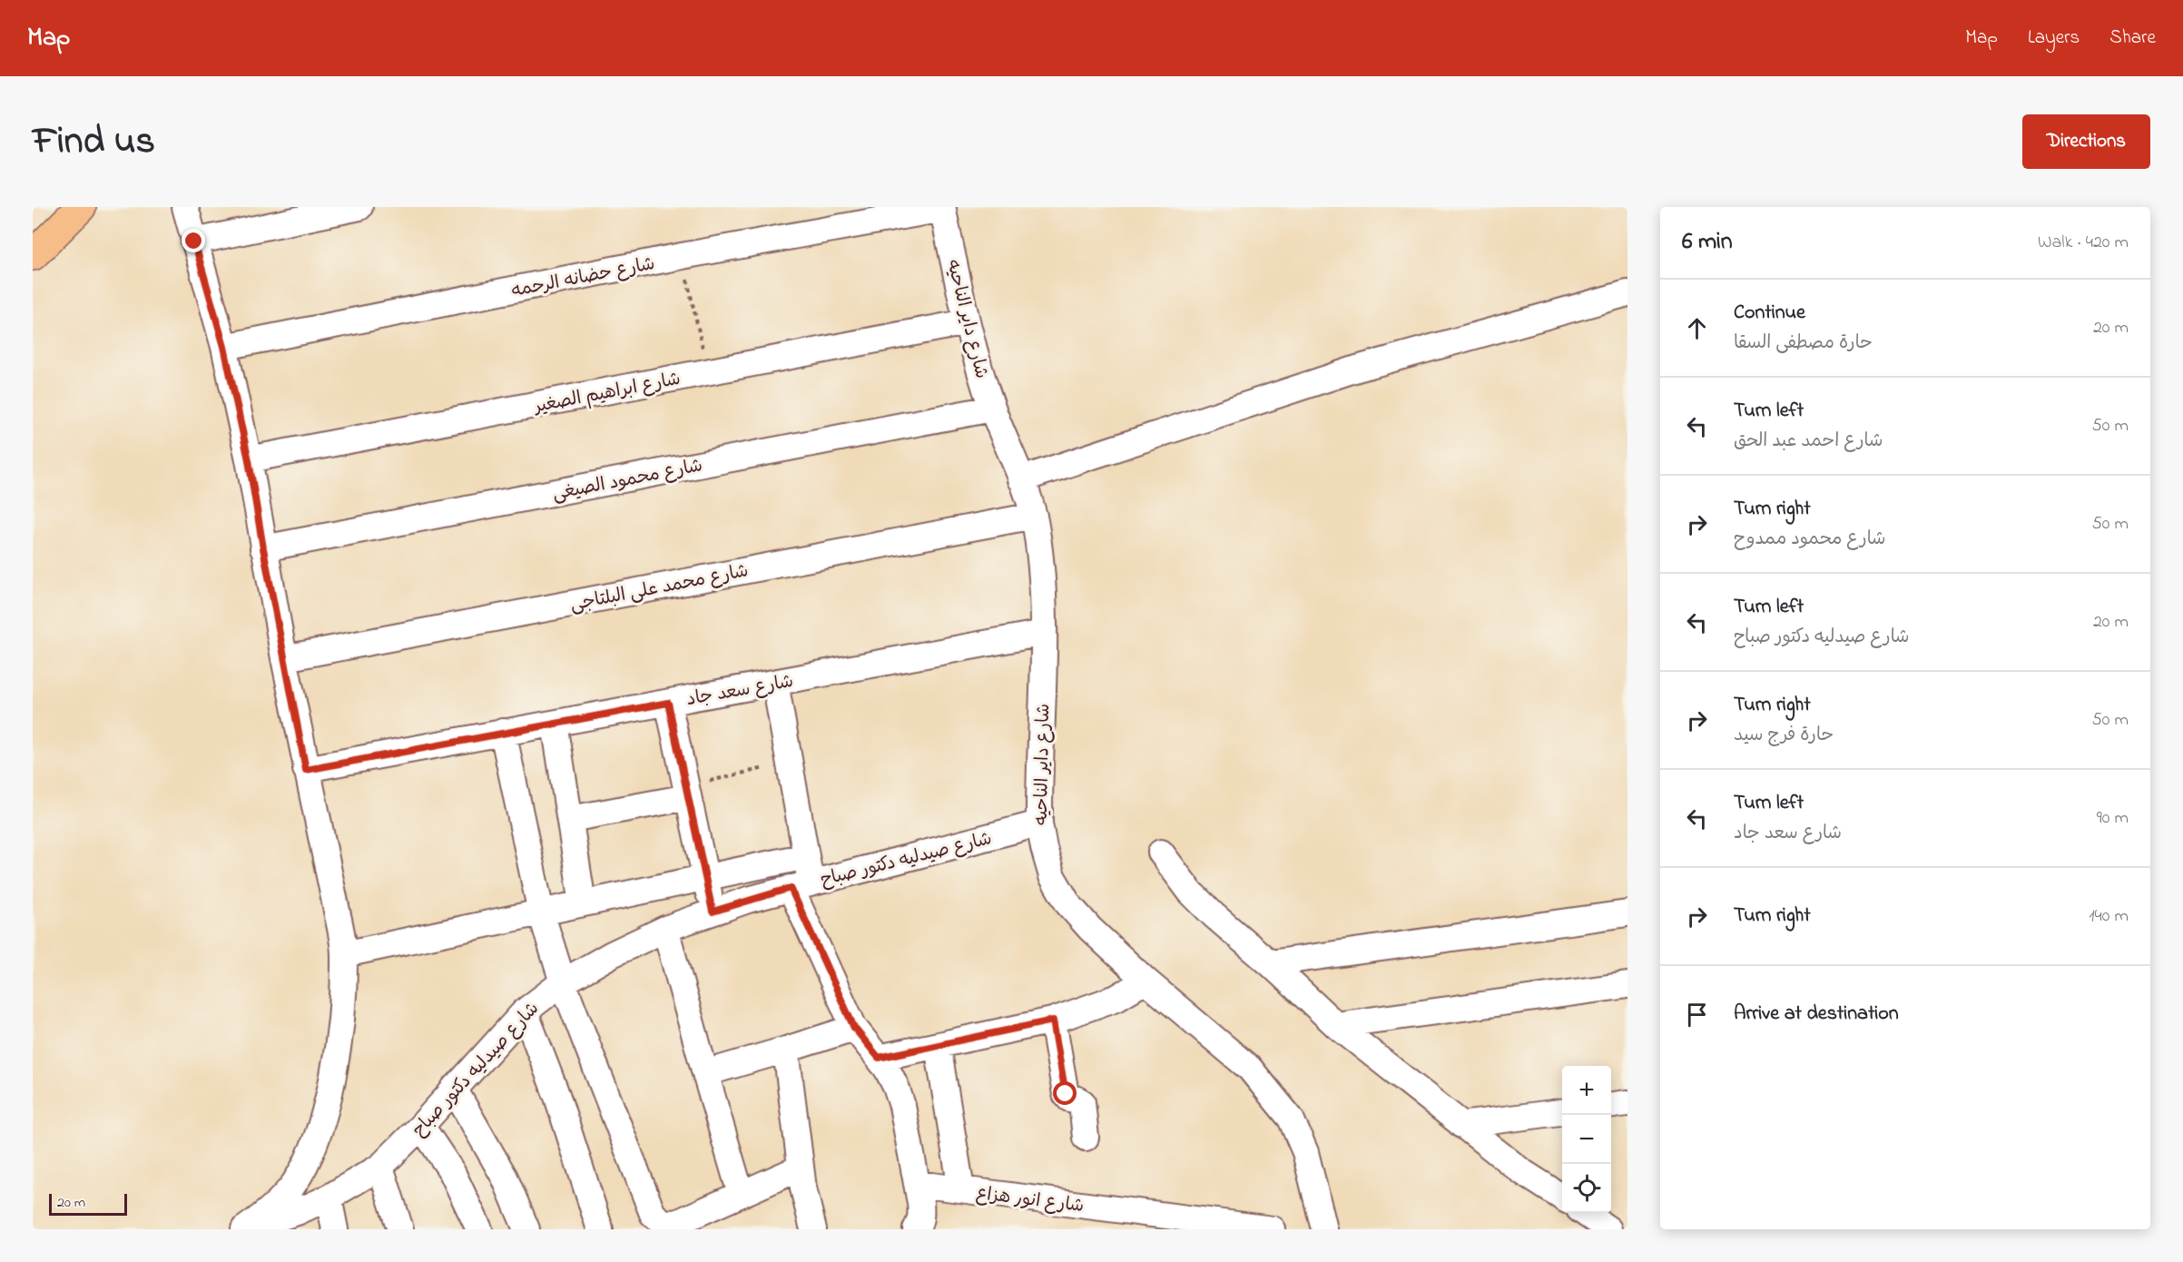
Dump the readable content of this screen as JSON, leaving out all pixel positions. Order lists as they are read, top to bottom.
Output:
{
  "streets": {
    "street": [
      "شارع حضانه الرحمه",
      "شارع داير الناحيه",
      "شارع ابراهيم الصغير",
      "شارع محمود الصيغى",
      "شارع محمد على البلتاجى",
      "شارع سعد جاد",
      "شارع صيدليه دكتور صباح",
      "شارع انور هزاع"
    ]
  },
  "crossings": [
    ["شارع حضانه الرحمه", "شارع داير الناحيه"],
    ["شارع داير الناحيه", "شارع ابراهيم الصغير"],
    ["شارع داير الناحيه", "شارع محمود الصيغى"],
    ["شارع داير الناحيه", "شارع محمد على البلتاجى"],
    ["شارع داير الناحيه", "شارع سعد جاد"],
    ["شارع داير الناحيه", "شارع صيدليه دكتور صباح"]
  ],
  "scale_bar": "20 m",
  "page": {
    "header": "Map",
    "nav": ["Map", "Layers", "Share"],
    "title": "Find us",
    "buttons": "Directions",
    "heading": ["6 min", "Walk · 420 m"],
    "list": [
      ["Continue", "حارة مصطفى السقا", "20 m"],
      ["Turn left", "شارع احمد عبد الحق", "50 m"],
      ["Turn right", "شارع محمود ممدوح", "50 m"],
      ["Turn left", "شارع صيدليه دكتور صباح", "20 m"],
      ["Turn right", "حارة فرج سيد", "50 m"],
      ["Turn left", "شارع سعد جاد", "90 m"],
      ["Turn right", "140 m"],
      "Arrive at destination"
    ],
    "map_buttons": ["+", "−"],
    "scale": "20 m"
  }
}
